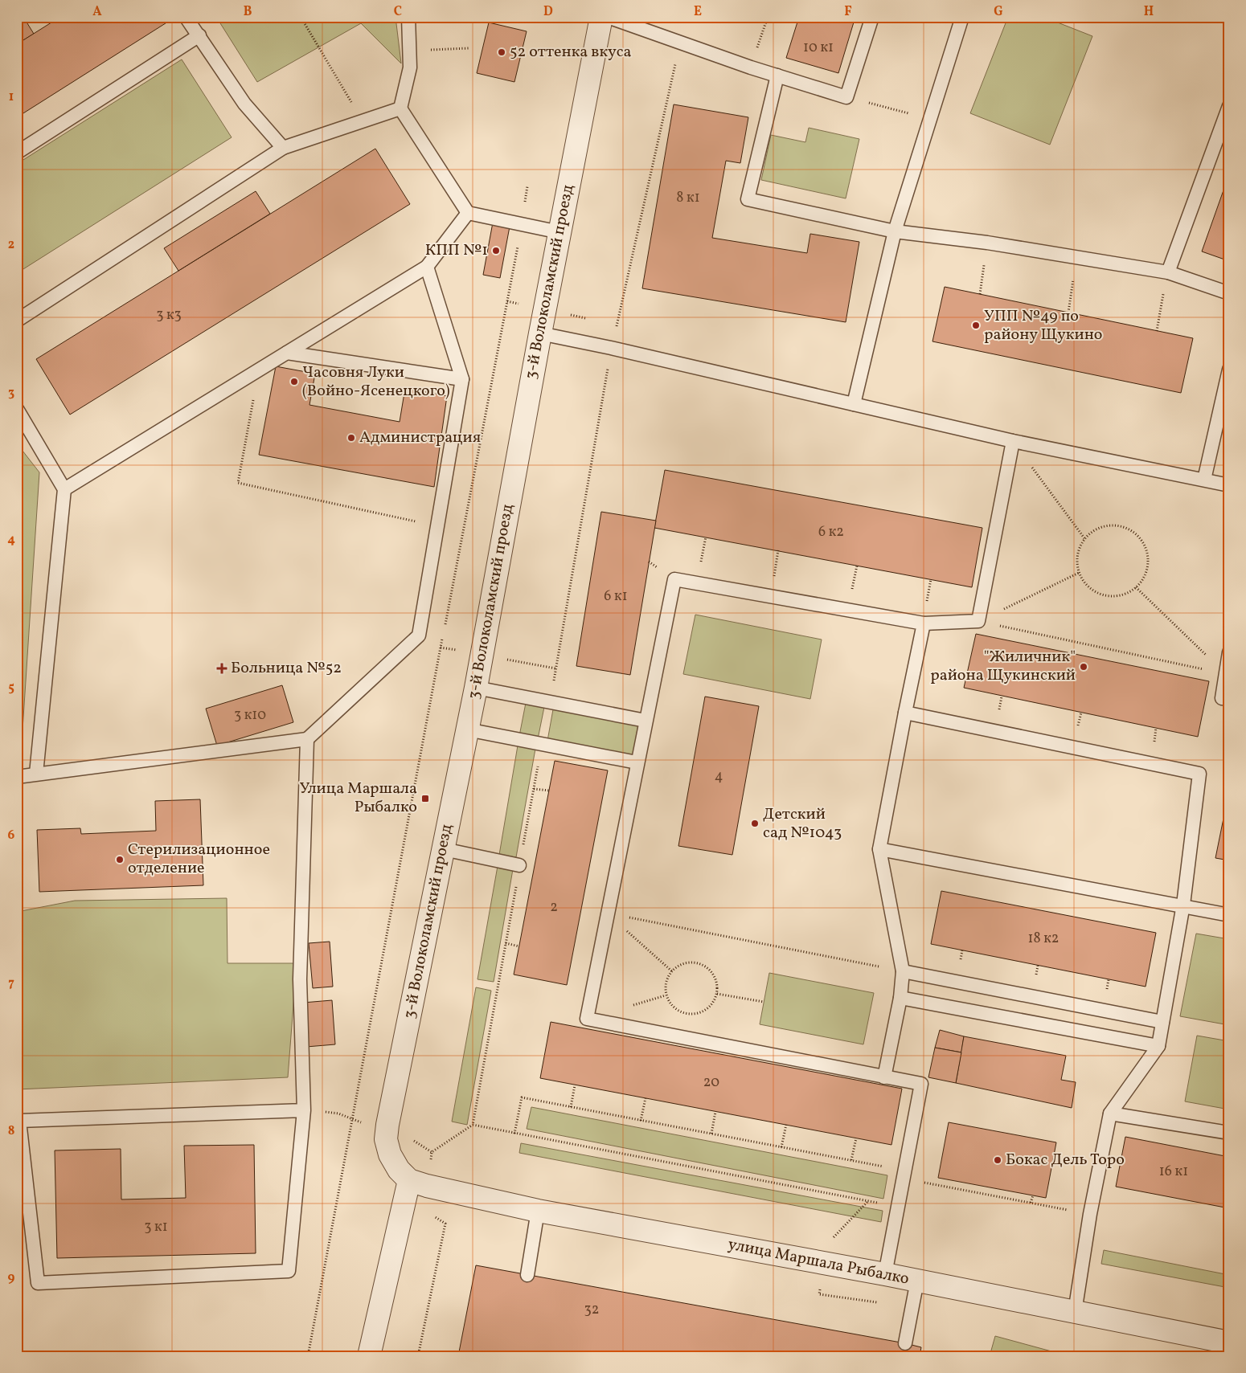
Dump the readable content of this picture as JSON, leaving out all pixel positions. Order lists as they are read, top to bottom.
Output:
{
  "streets": {
    "street": ["3-й Волоколамский проезд", "улица Маршала Рыбалко"]
  },
  "crossings": [
    ["3-й Волоколамский проезд", "улица Маршала Рыбалко"]
  ],
  "places": {
    "other": [
      "52 оттенка вкуса",
      "КПП №1",
      "УПП №49 по району Щукино",
      "Часовня Луки (Войно-Ясенецкого)",
      "Администрация",
      "\"Жиличник\" района Щукинский",
      "Детский сад №1043",
      "Стерилизационное отделение",
      "Бокас Дель Торо"
    ],
    "health": ["Больница №52"],
    "transit": ["Улица Маршала Рыбалко"]
  },
  "house_numbers": [
    "10 к1",
    "8 к1",
    "3 к3",
    "6 к2",
    "6 к1",
    "3 к10",
    "4",
    "2",
    "18 к2",
    "20",
    "16 к1",
    "3 к1",
    "32"
  ],
  "grid": {
    "columns": [
      "A",
      "B",
      "C",
      "D",
      "E",
      "F",
      "G",
      "H"
    ],
    "rows": [
      "1",
      "2",
      "3",
      "4",
      "5",
      "6",
      "7",
      "8",
      "9"
    ]
  }
}
